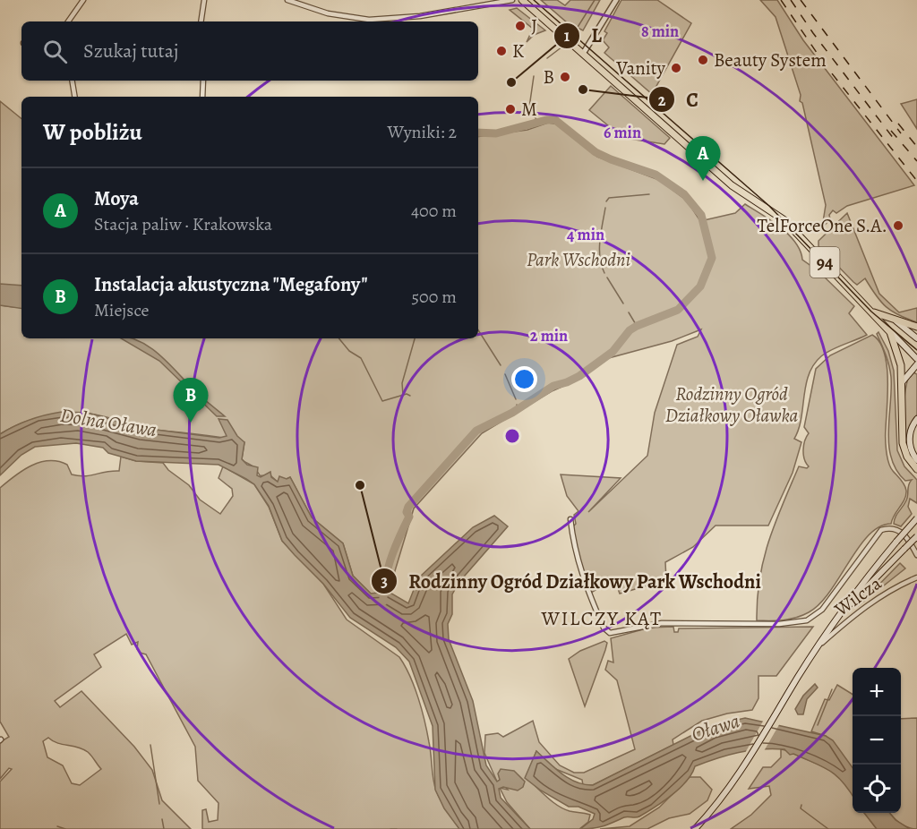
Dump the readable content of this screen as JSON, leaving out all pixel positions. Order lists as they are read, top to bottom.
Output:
{
  "streets": {
    "main road": ["94"],
    "street": ["Wilcza"]
  },
  "districts": ["WILCZY KĄT"],
  "water": ["Dolna Oława", "Oława"],
  "parks": ["Park Wschodni", "Rodzinny Ogród Działkowy Oławka"],
  "places": [
    "J",
    "K",
    "Beauty System",
    "Vanity",
    "B",
    "L",
    "C",
    "M",
    "TelForceOne S.A.",
    "Rodzinny Ogród Działkowy Park Wschodni"
  ],
  "page": {
    "search": "Szukaj tutaj",
    "heading": ["W pobliżu", "Wyniki: 2"],
    "pins": ["A", "B"],
    "list": [
      {
        "mark": "A",
        "name": "Moya",
        "note": "Stacja paliw · Krakowska",
        "value": "400 m"
      },
      {
        "mark": "B",
        "name": "Instalacja akustyczna \"Megafony\"",
        "note": "Miejsce",
        "value": "500 m"
      }
    ],
    "map_buttons": ["+", "−"]
  },
  "rings": [
    "8 min",
    "6 min",
    "4 min",
    "2 min"
  ]
}
